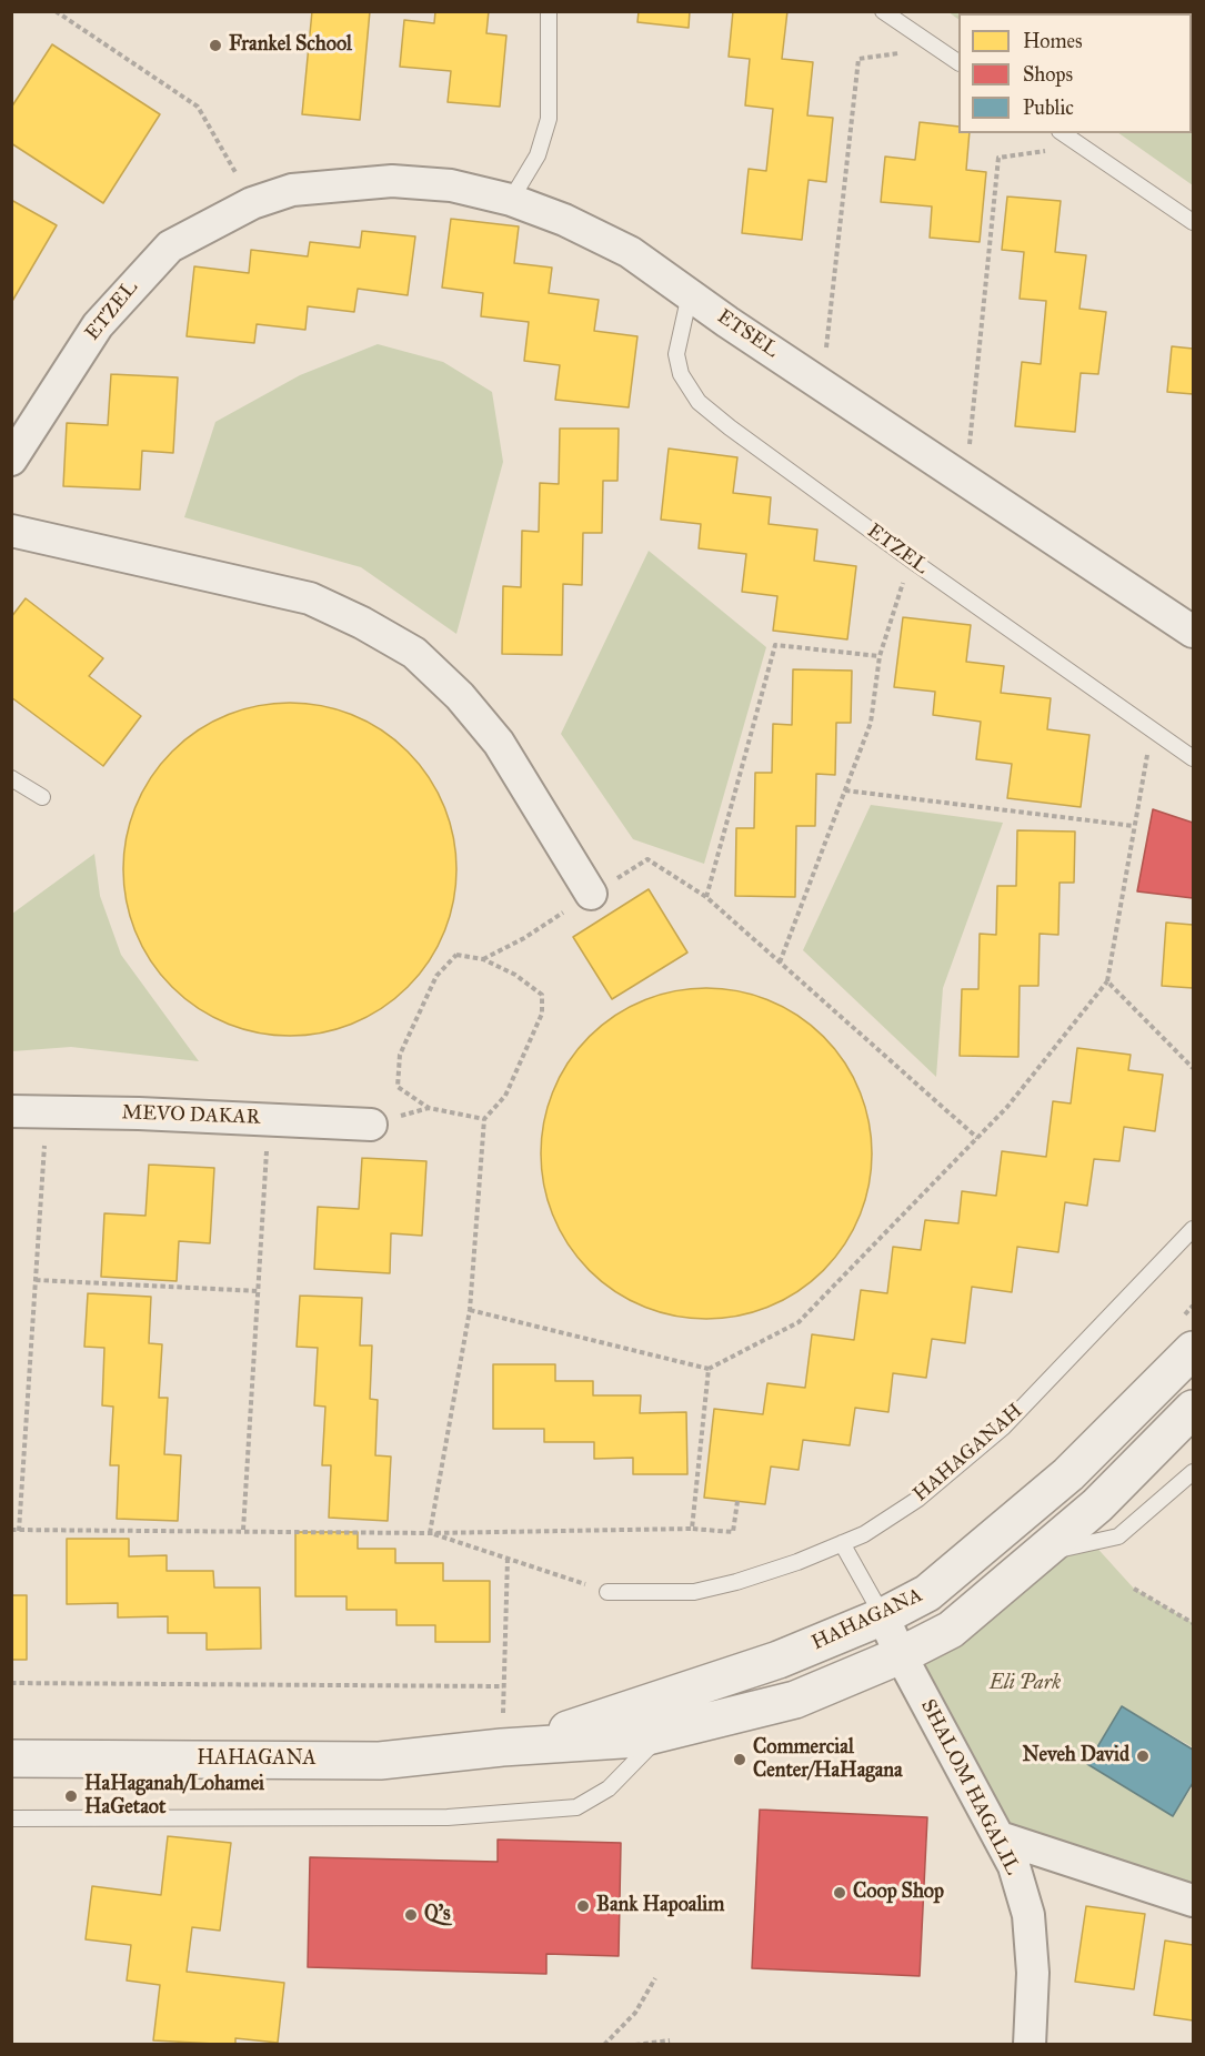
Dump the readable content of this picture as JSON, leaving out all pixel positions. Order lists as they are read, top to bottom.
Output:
{
  "streets": {
    "street": [
      "ETZEL",
      "ETSEL",
      "MEVO DAKAR",
      "HAHAGANA",
      "SHALOM HAGALIL"
    ],
    "lane": ["HAHAGANAH"]
  },
  "crossings": [
    ["ETZEL", "ETSEL"],
    ["HAHAGANA", "SHALOM HAGALIL"]
  ],
  "parks": ["Eli Park"],
  "places": [
    "Frankel School",
    "Neveh David",
    "Commercial Center/HaHagana",
    "HaHaganah/Lohamei HaGetaot",
    "Coop Shop",
    "Bank Hapoalim",
    "Q's"
  ],
  "legend": ["Homes", "Shops", "Public"]
}
